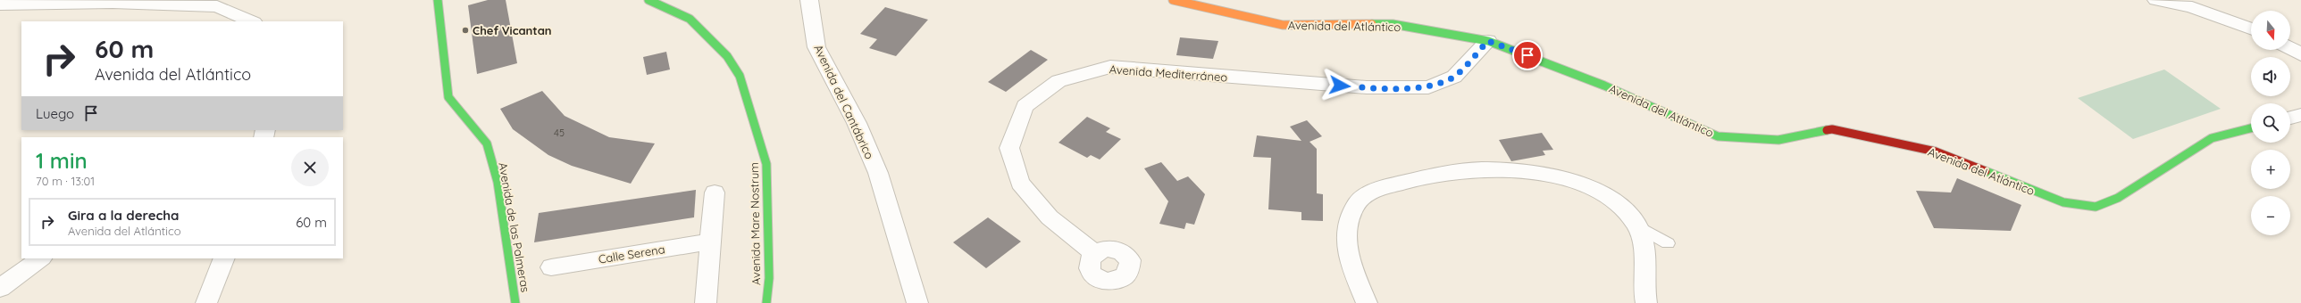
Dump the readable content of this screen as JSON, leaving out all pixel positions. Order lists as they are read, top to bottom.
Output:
{
  "streets": {
    "street": [
      "Avenida del Atlántico",
      "Avenida Mediterráneo",
      "Avenida del Cantábrico",
      "Avenida Mare Nostrum",
      "Avenida de las Palmeras",
      "Calle Serena"
    ]
  },
  "crossings": [
    ["Avenida del Atlántico", "Avenida Mediterráneo"]
  ],
  "places": ["Chef Vicantan"],
  "house_numbers": ["45"],
  "north": "bottom",
  "page": {
    "map_buttons": ["+", "−"],
    "turn": ["60 m", "Avenida del Atlántico"],
    "then": "Luego",
    "heading": ["1 min", "70 m · 13:01"],
    "list": [
      {
        "name": "Gira a la derecha",
        "note": "Avenida del Atlántico",
        "value": "60 m"
      }
    ]
  }
}
